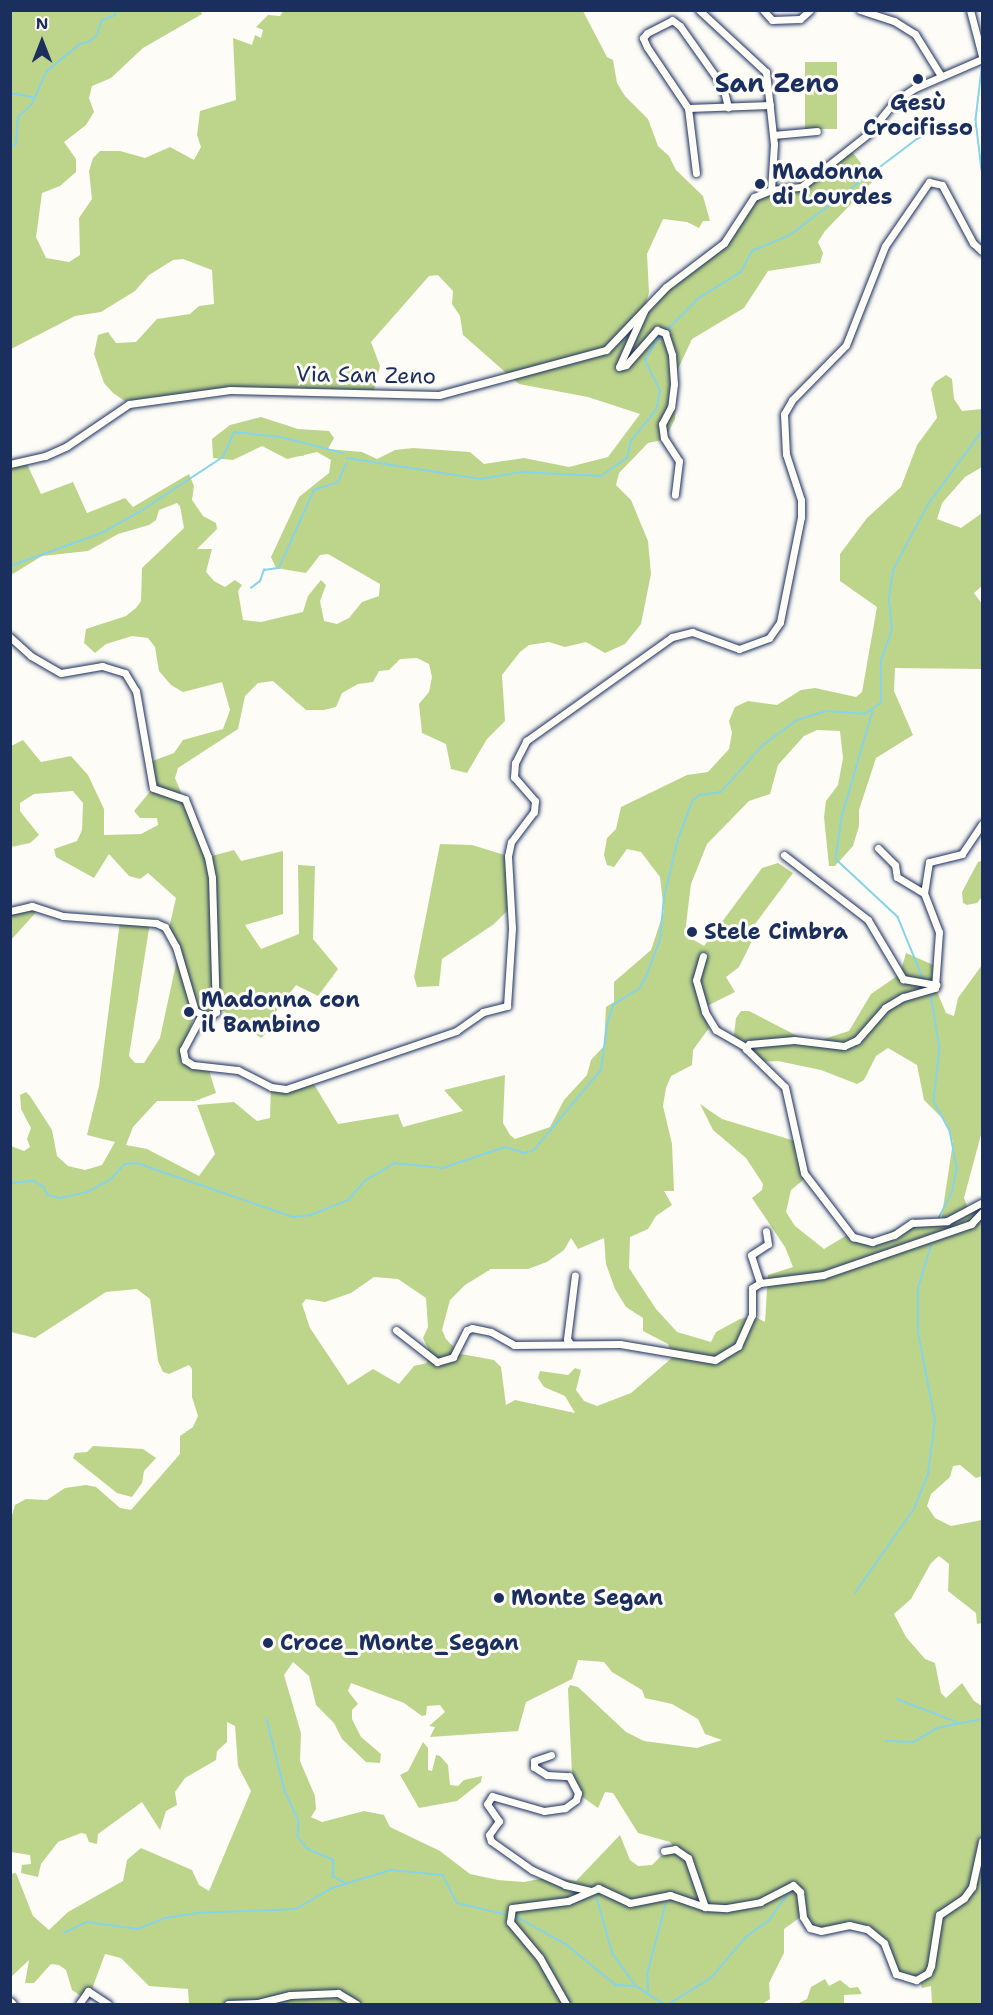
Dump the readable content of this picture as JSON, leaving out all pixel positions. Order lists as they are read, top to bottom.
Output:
{
  "streets": {
    "street": ["Via San Zeno"]
  },
  "districts": ["San Zeno"],
  "places": [
    "Gesù Crocifisso",
    "Madonna di Lourdes",
    "Stele Cimbra",
    "Madonna con il Bambino",
    "Monte Segan",
    "Croce_Monte_Segan"
  ],
  "north": "top"
}
